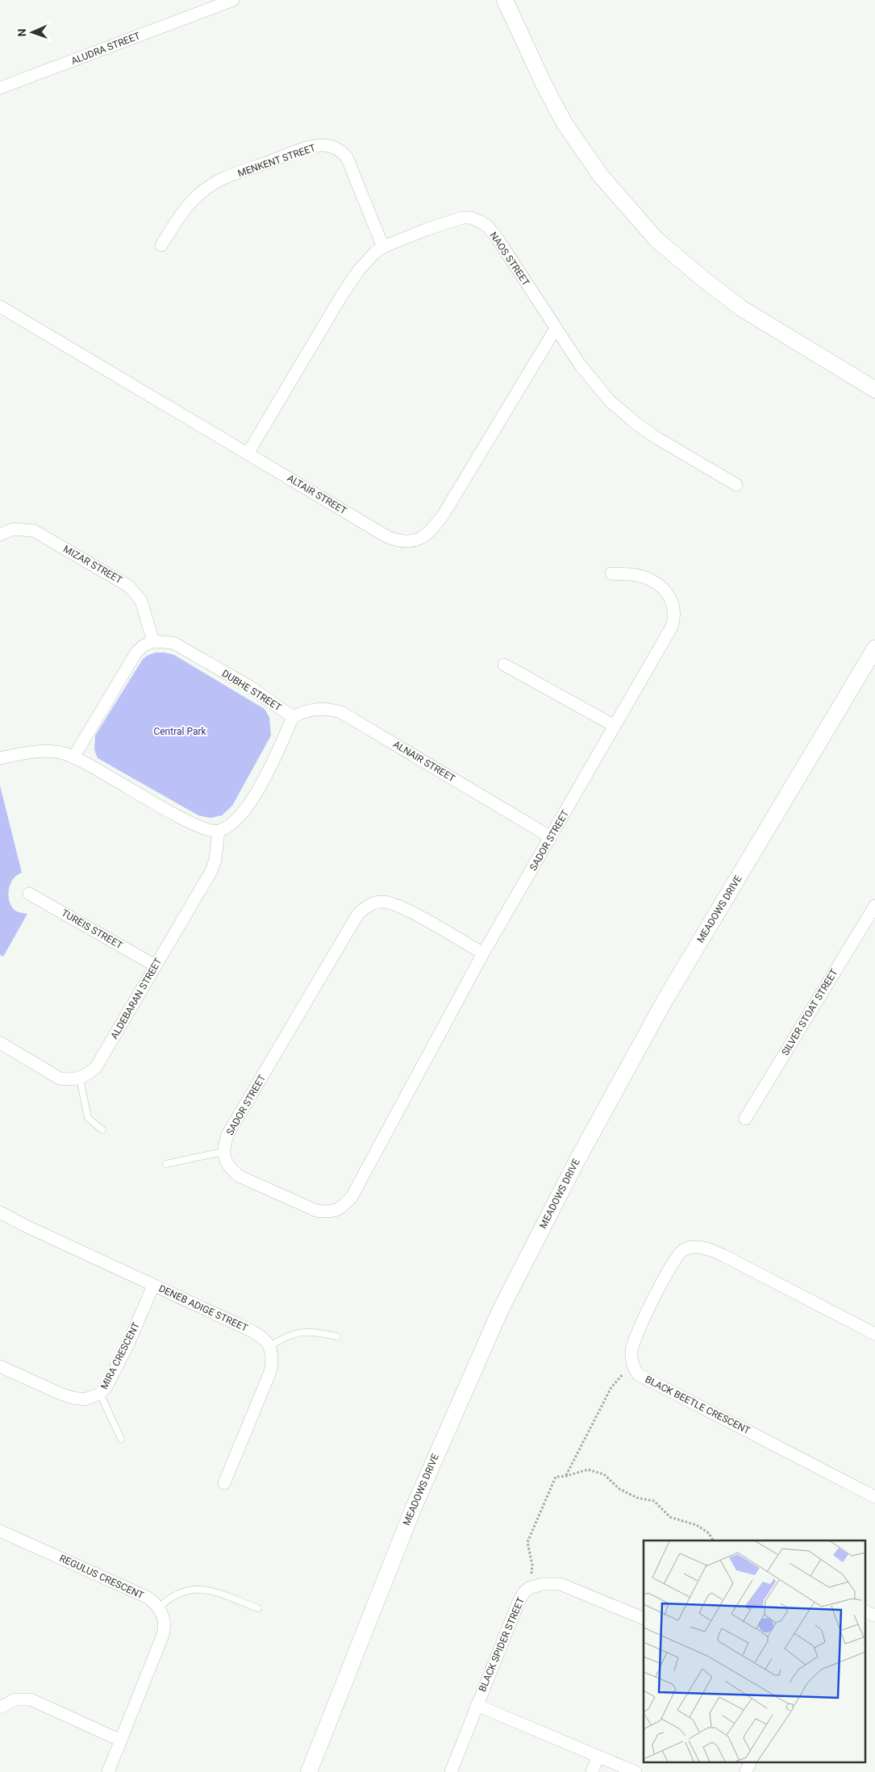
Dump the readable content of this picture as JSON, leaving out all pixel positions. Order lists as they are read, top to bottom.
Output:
{
  "streets": {
    "street": [
      "ALUDRA STREET",
      "MENKENT STREET",
      "NAOS STREET",
      "ALTAIR STREET",
      "MIZAR STREET",
      "DUBHE STREET",
      "ALNAIR STREET",
      "SADOR STREET",
      "MEADOWS DRIVE",
      "TUREIS STREET",
      "ALDEBARAN STREET",
      "SILVER STOAT STREET",
      "DENEB ADIGE STREET",
      "MIRA CRESCENT",
      "BLACK BEETLE CRESCENT",
      "REGULUS CRESCENT",
      "BLACK SPIDER STREET"
    ]
  },
  "crossings": [
    ["MENKENT STREET", "NAOS STREET"],
    ["NAOS STREET", "ALTAIR STREET"],
    ["MIZAR STREET", "DUBHE STREET"],
    ["DUBHE STREET", "ALNAIR STREET"],
    ["DUBHE STREET", "ALDEBARAN STREET"],
    ["ALNAIR STREET", "SADOR STREET"],
    ["TUREIS STREET", "ALDEBARAN STREET"],
    ["DENEB ADIGE STREET", "MIRA CRESCENT"]
  ],
  "parks": ["Central Park"],
  "north": "left"
}
